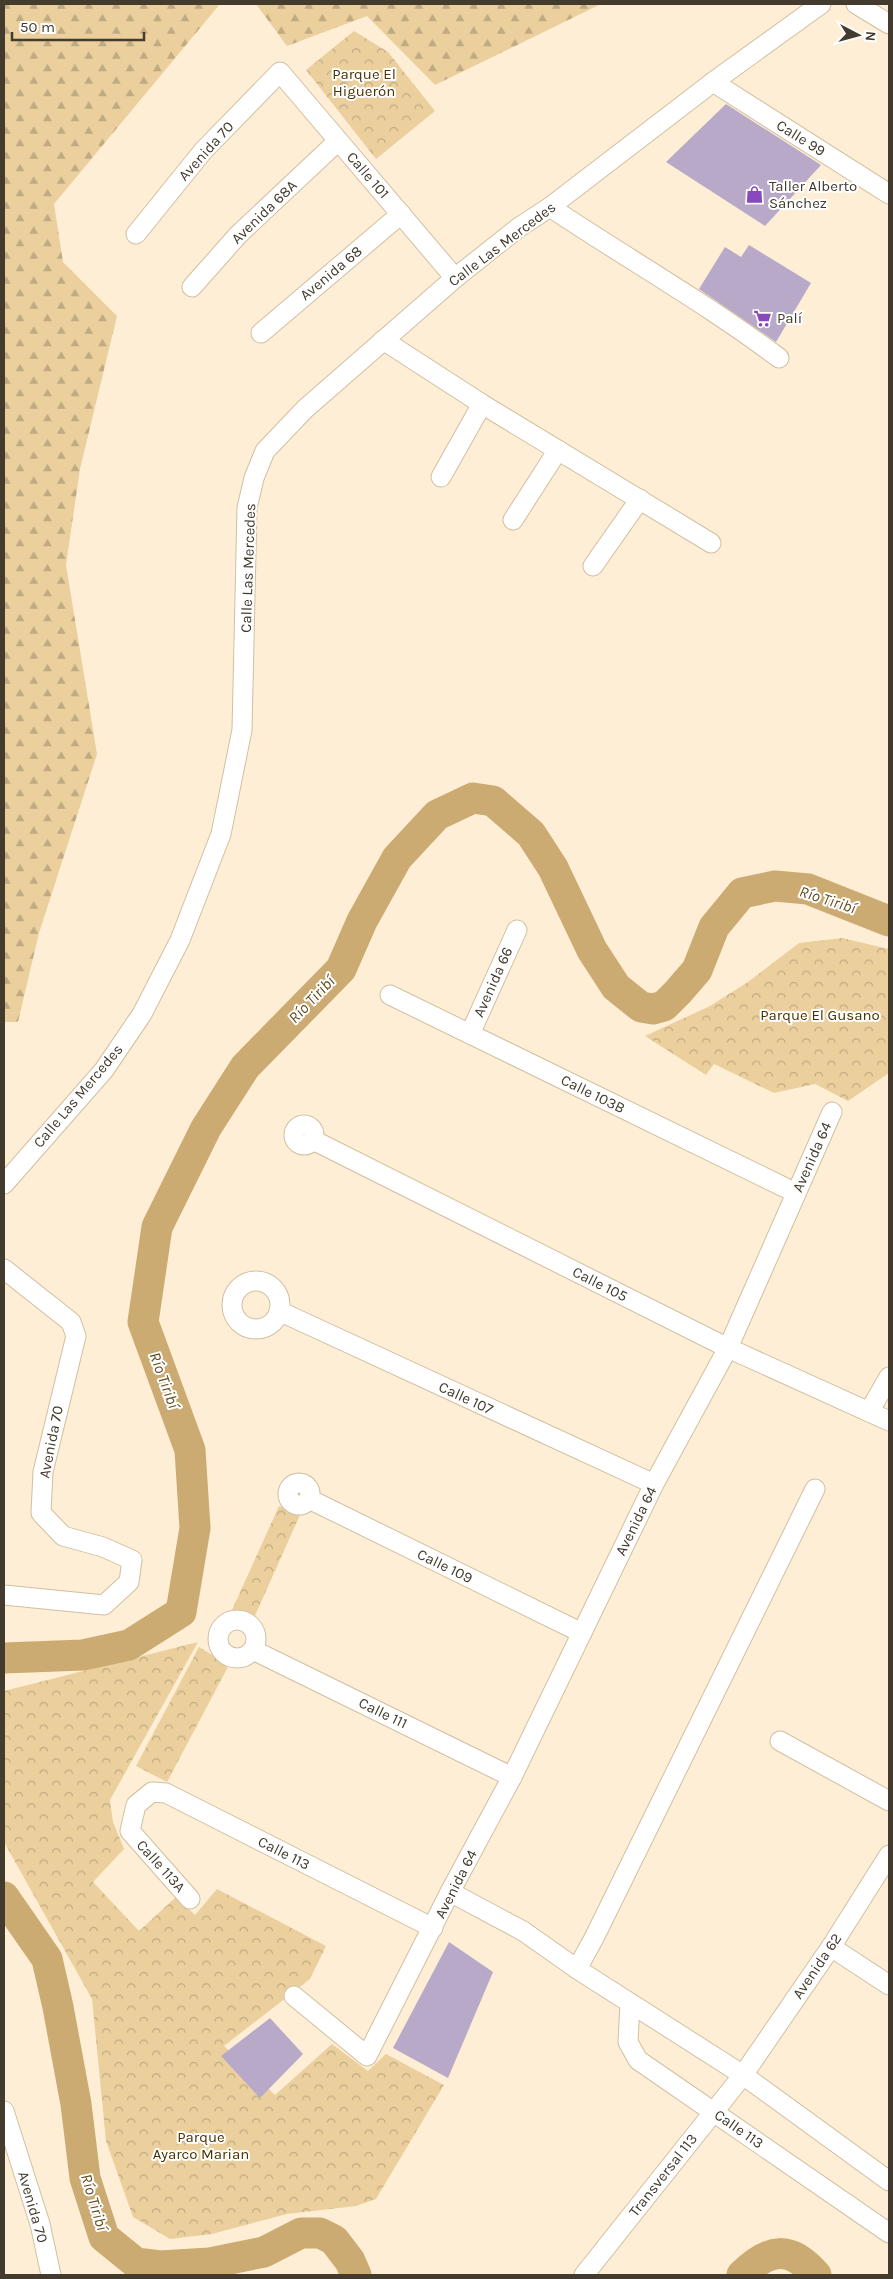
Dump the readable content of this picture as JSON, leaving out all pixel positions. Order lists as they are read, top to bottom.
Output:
{
  "streets": {
    "street": [
      "Calle 99",
      "Avenida 70",
      "Calle 101",
      "Avenida 68A",
      "Calle Las Mercedes",
      "Avenida 68",
      "Avenida 66",
      "Calle 103B",
      "Avenida 64",
      "Calle 105",
      "Calle 107",
      "Calle 109",
      "Calle 111",
      "Calle 113",
      "Calle 113A",
      "Avenida 62",
      "Transversal 113"
    ]
  },
  "crossings": [
    ["Calle 99", "Calle Las Mercedes"],
    ["Avenida 70", "Calle 101"],
    ["Calle 101", "Avenida 68A"],
    ["Calle 101", "Calle Las Mercedes"],
    ["Calle 101", "Avenida 68"],
    ["Avenida 66", "Calle 103B"],
    ["Calle 103B", "Avenida 64"],
    ["Avenida 64", "Calle 105"],
    ["Avenida 64", "Calle 107"],
    ["Avenida 64", "Calle 109"],
    ["Avenida 64", "Calle 111"],
    ["Avenida 64", "Calle 113"],
    ["Calle 113", "Calle 113A"],
    ["Calle 113", "Transversal 113"],
    ["Avenida 62", "Transversal 113"]
  ],
  "water": ["Río Tiribí"],
  "parks": ["Parque El Higuerón", "Parque El Gusano", "Parque Ayarco Marian"],
  "places": {
    "shop": ["Taller Alberto Sánchez"],
    "supermarket": ["Palí"]
  },
  "scale_bar": "50 m",
  "north": "right"
}
